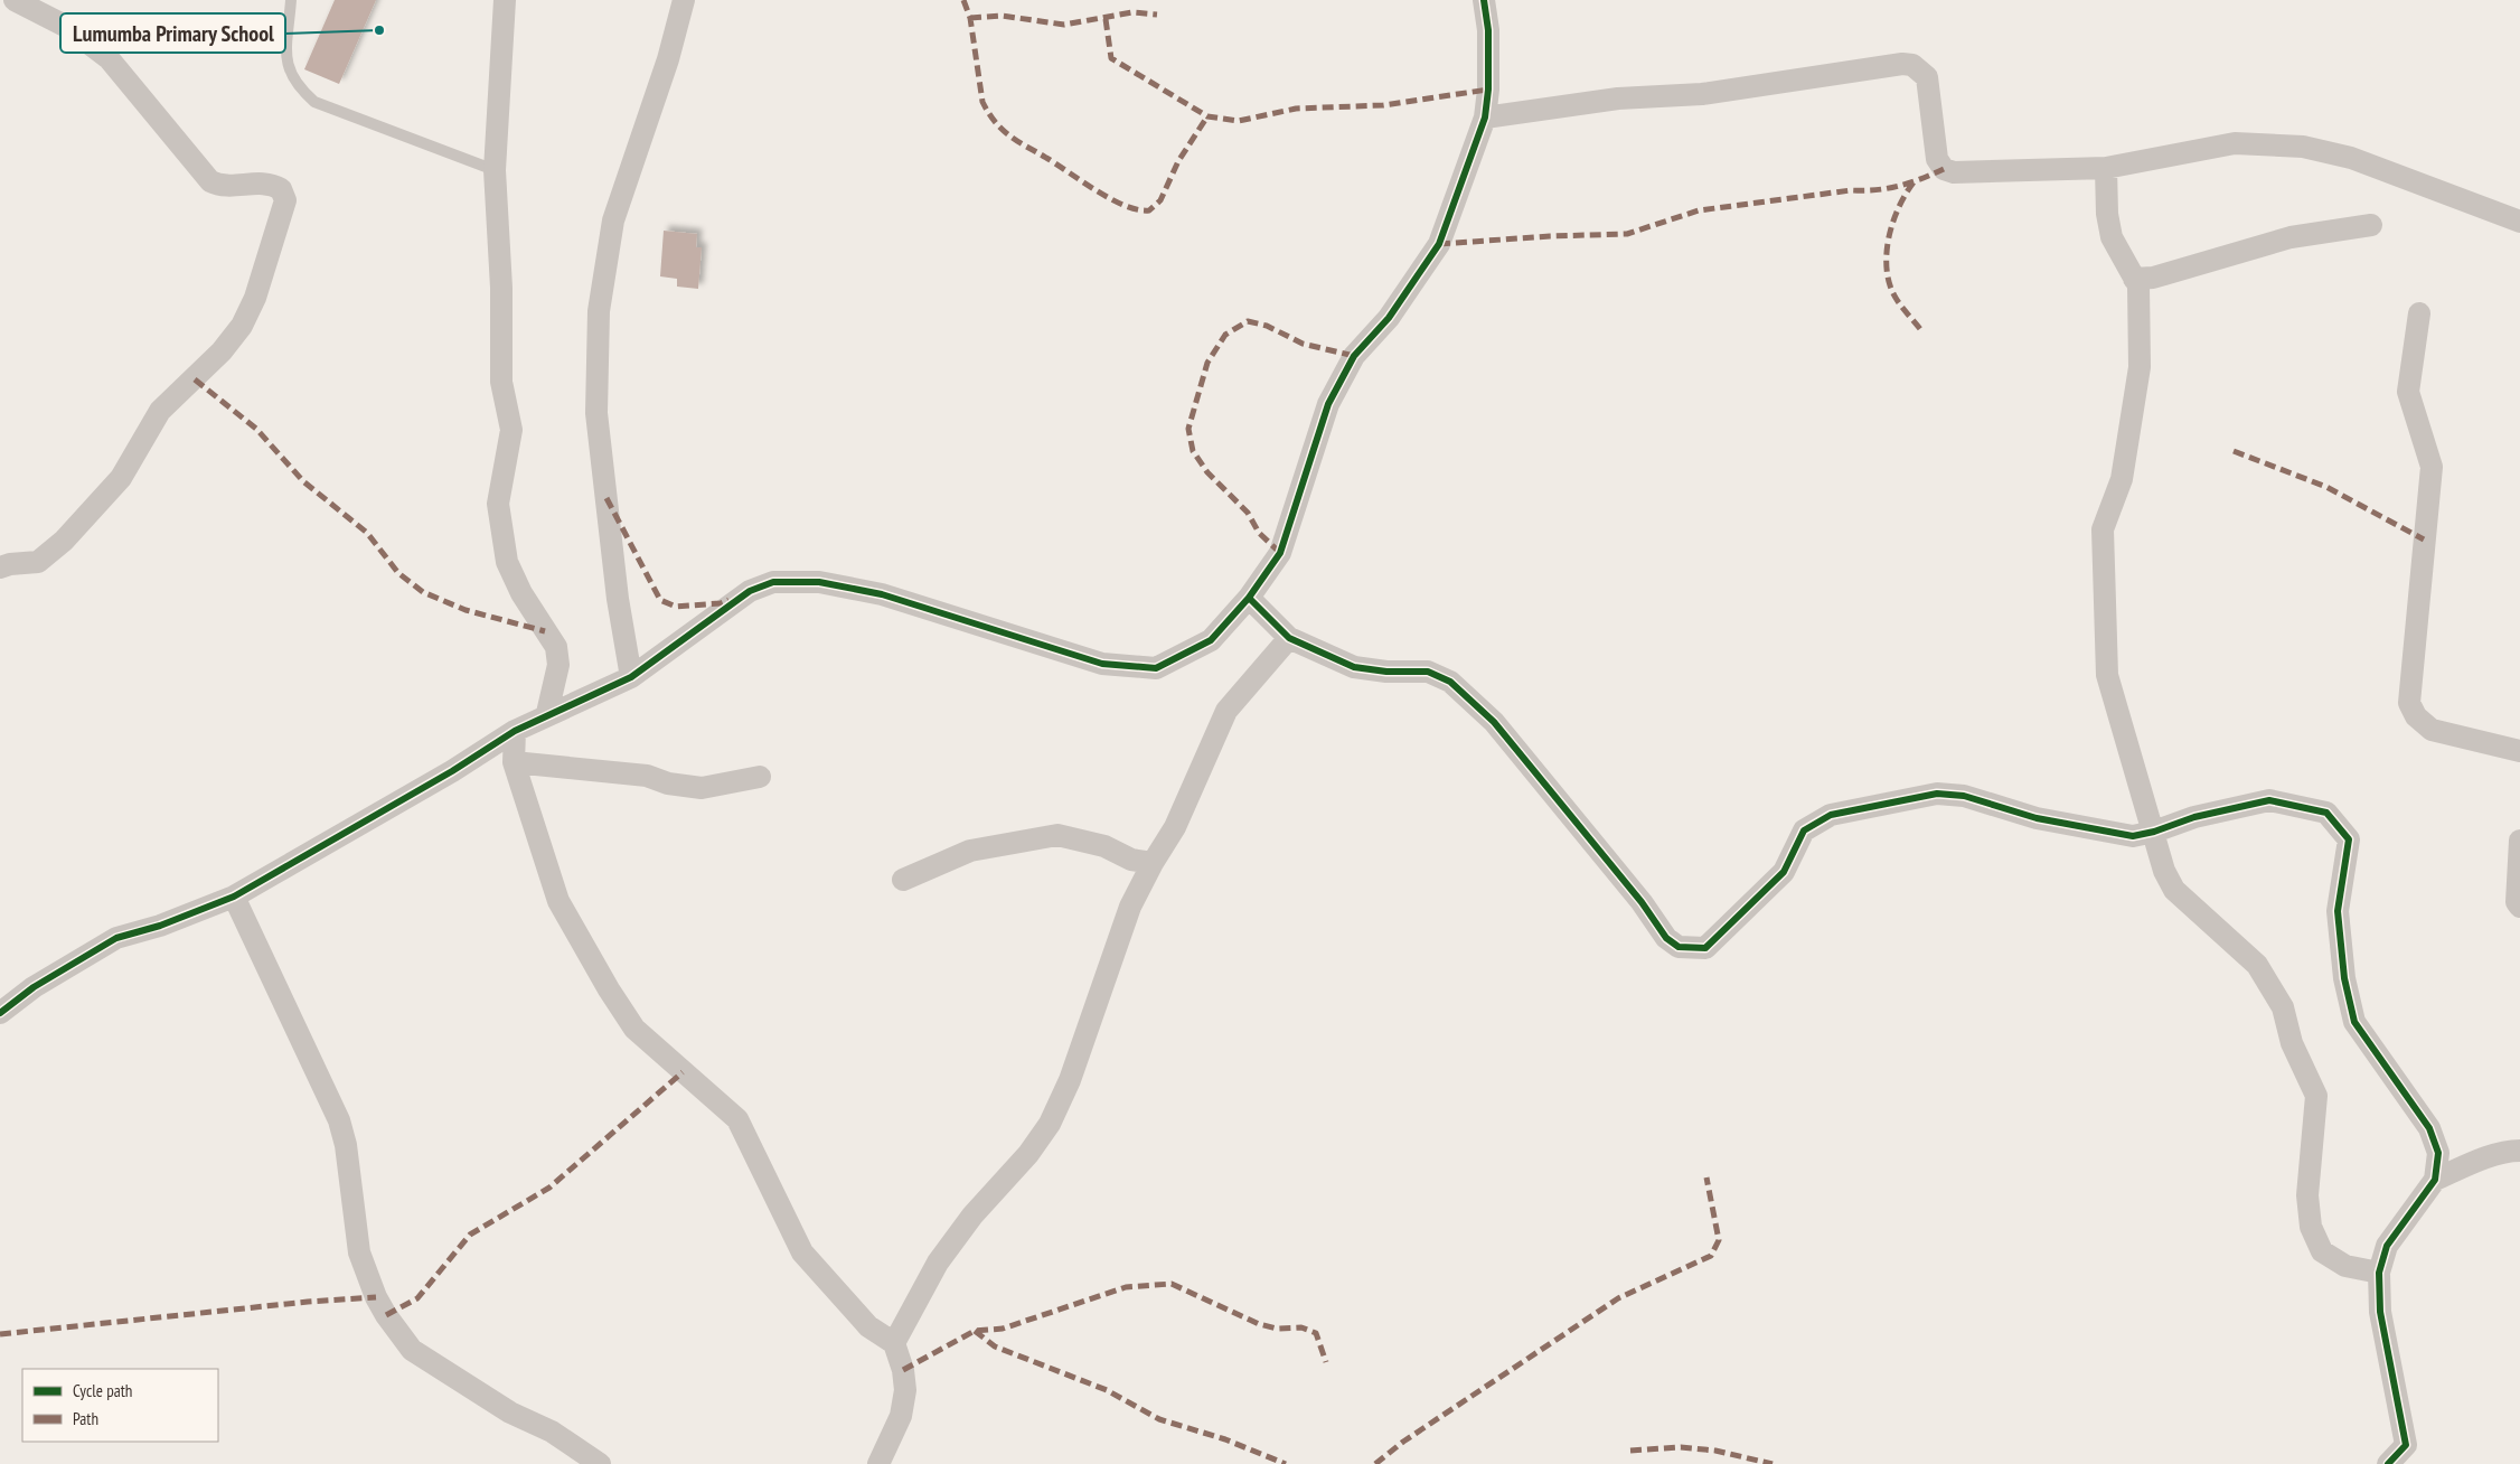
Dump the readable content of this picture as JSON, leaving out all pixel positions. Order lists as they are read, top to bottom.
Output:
{
  "places": ["Lumumba Primary School"],
  "legend": ["Cycle path", "Path"]
}
